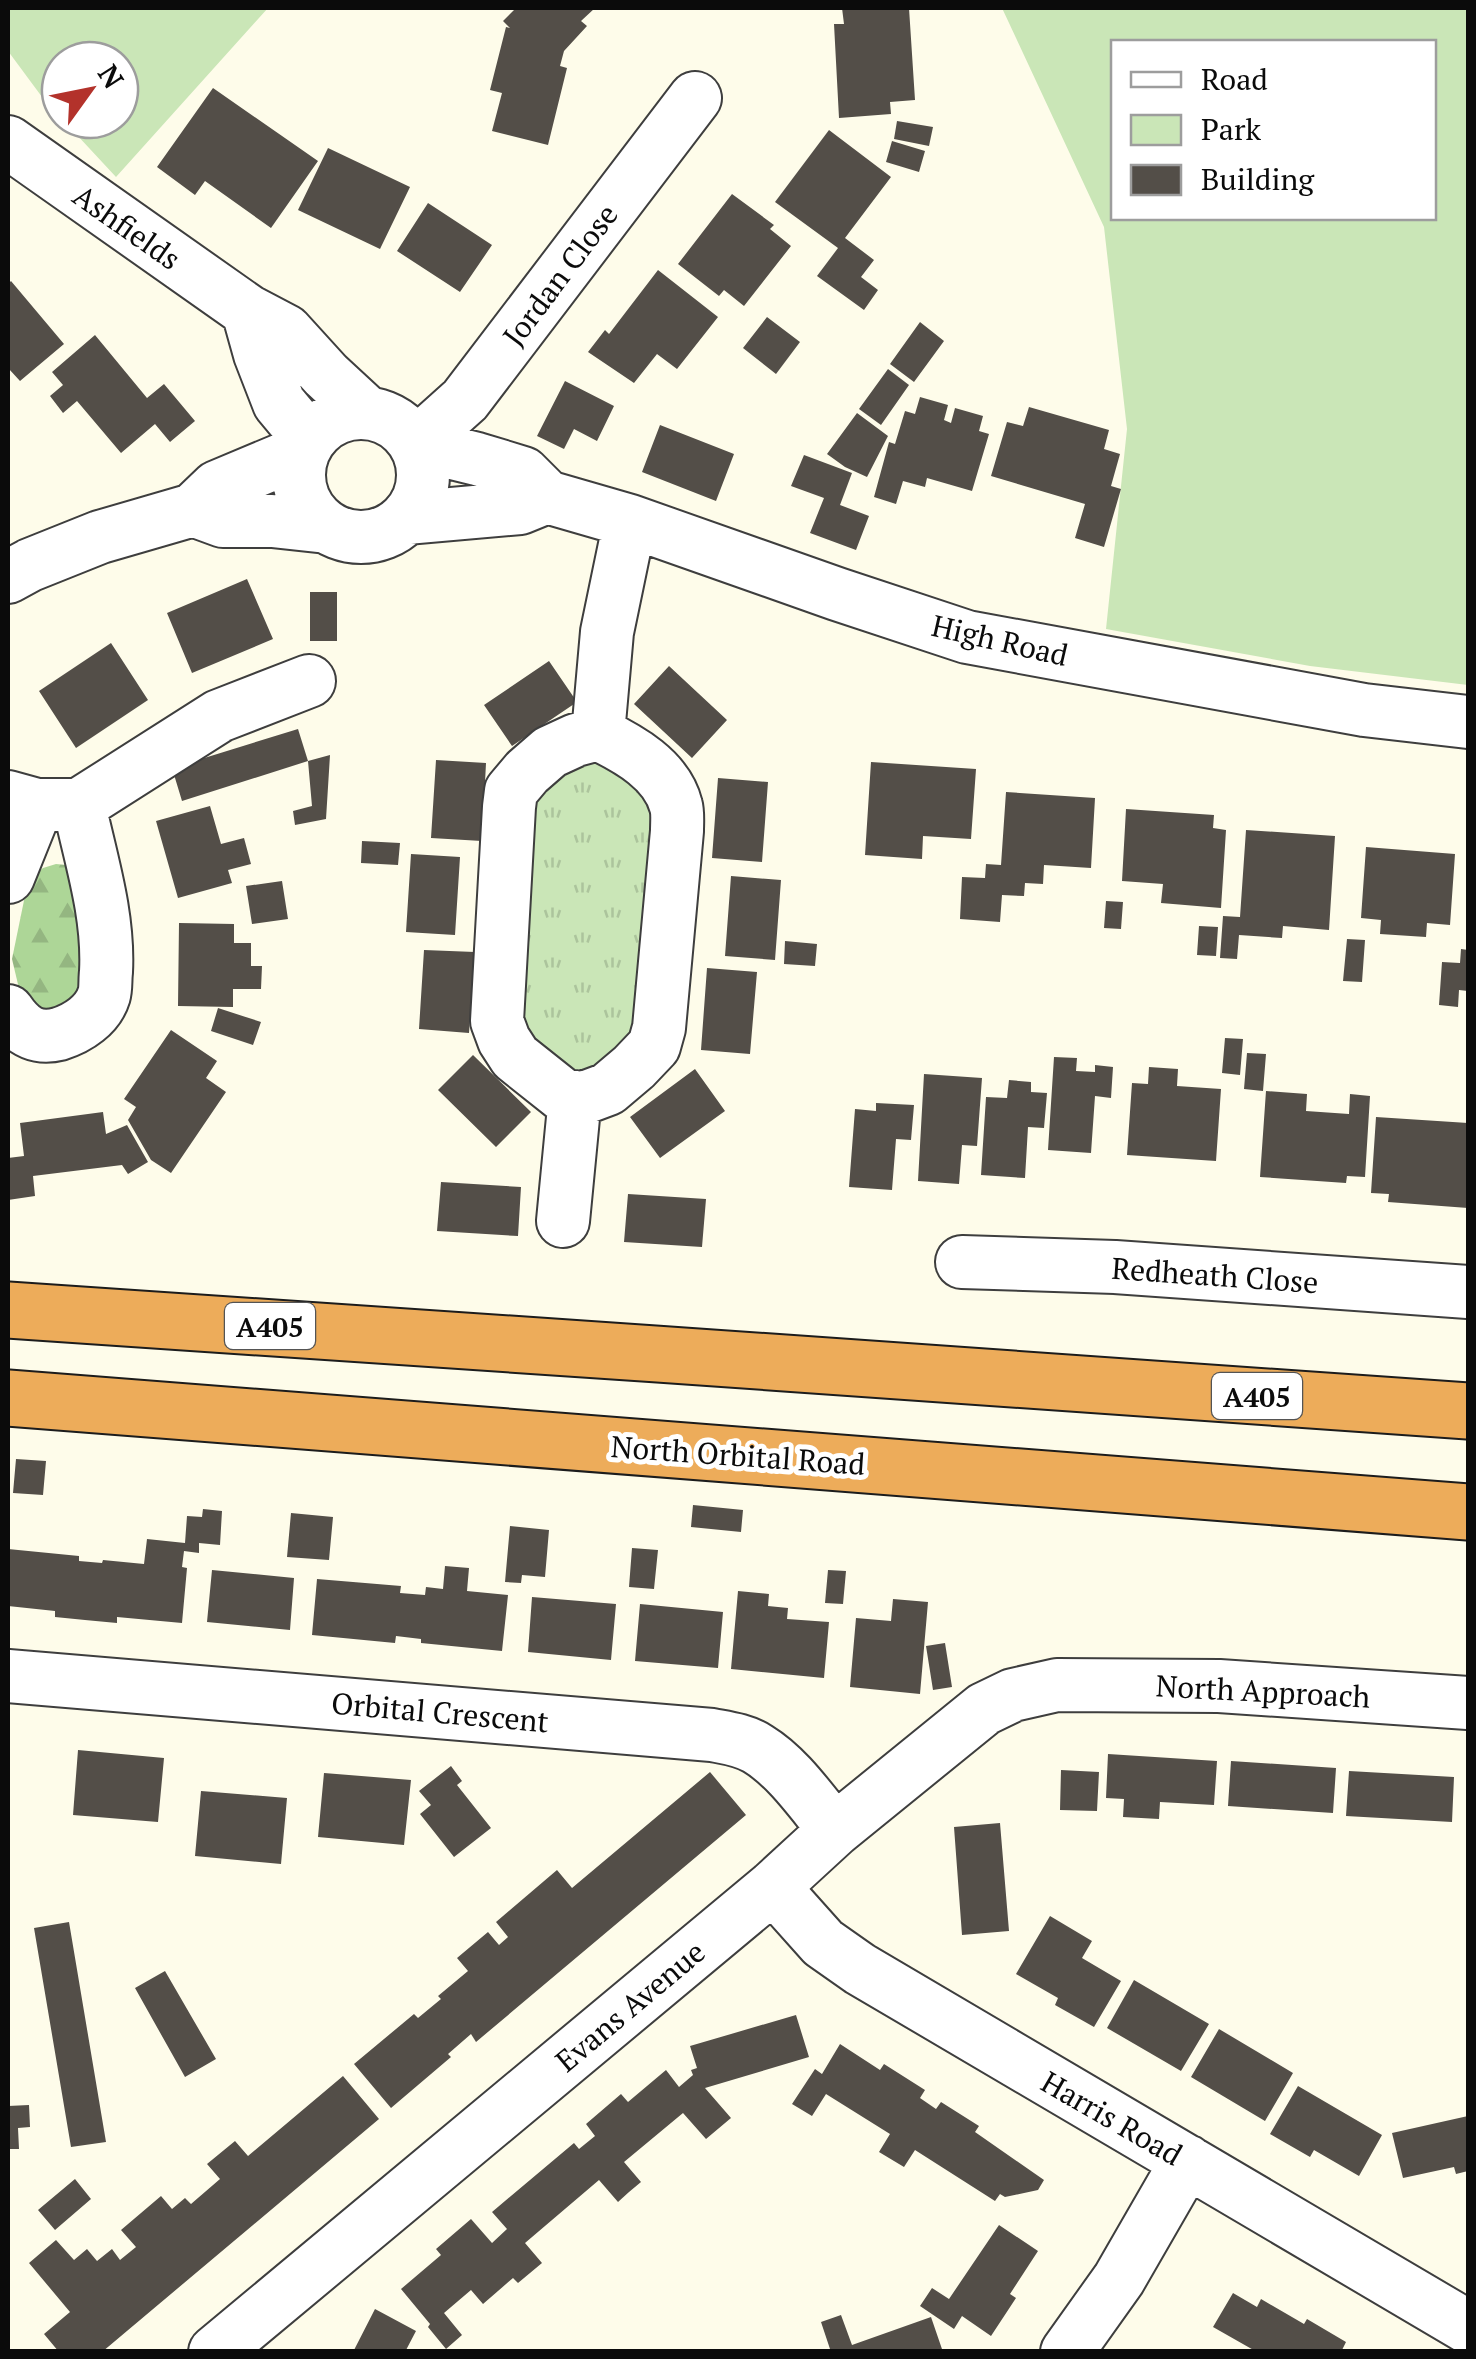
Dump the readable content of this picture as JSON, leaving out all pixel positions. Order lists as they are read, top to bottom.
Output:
{
  "streets": {
    "highway": ["A405", "North Orbital Road"],
    "street": [
      "Ashfields",
      "Jordan Close",
      "High Road",
      "Redheath Close",
      "North Approach",
      "Orbital Crescent",
      "Evans Avenue",
      "Harris Road"
    ]
  },
  "crossings": [
    ["Ashfields", "Jordan Close"],
    ["Ashfields", "High Road"],
    ["Jordan Close", "High Road"],
    ["North Approach", "Evans Avenue"],
    ["Orbital Crescent", "Evans Avenue"],
    ["Evans Avenue", "Harris Road"]
  ],
  "legend": ["Road", "Park", "Building"],
  "north": "top right"
}
